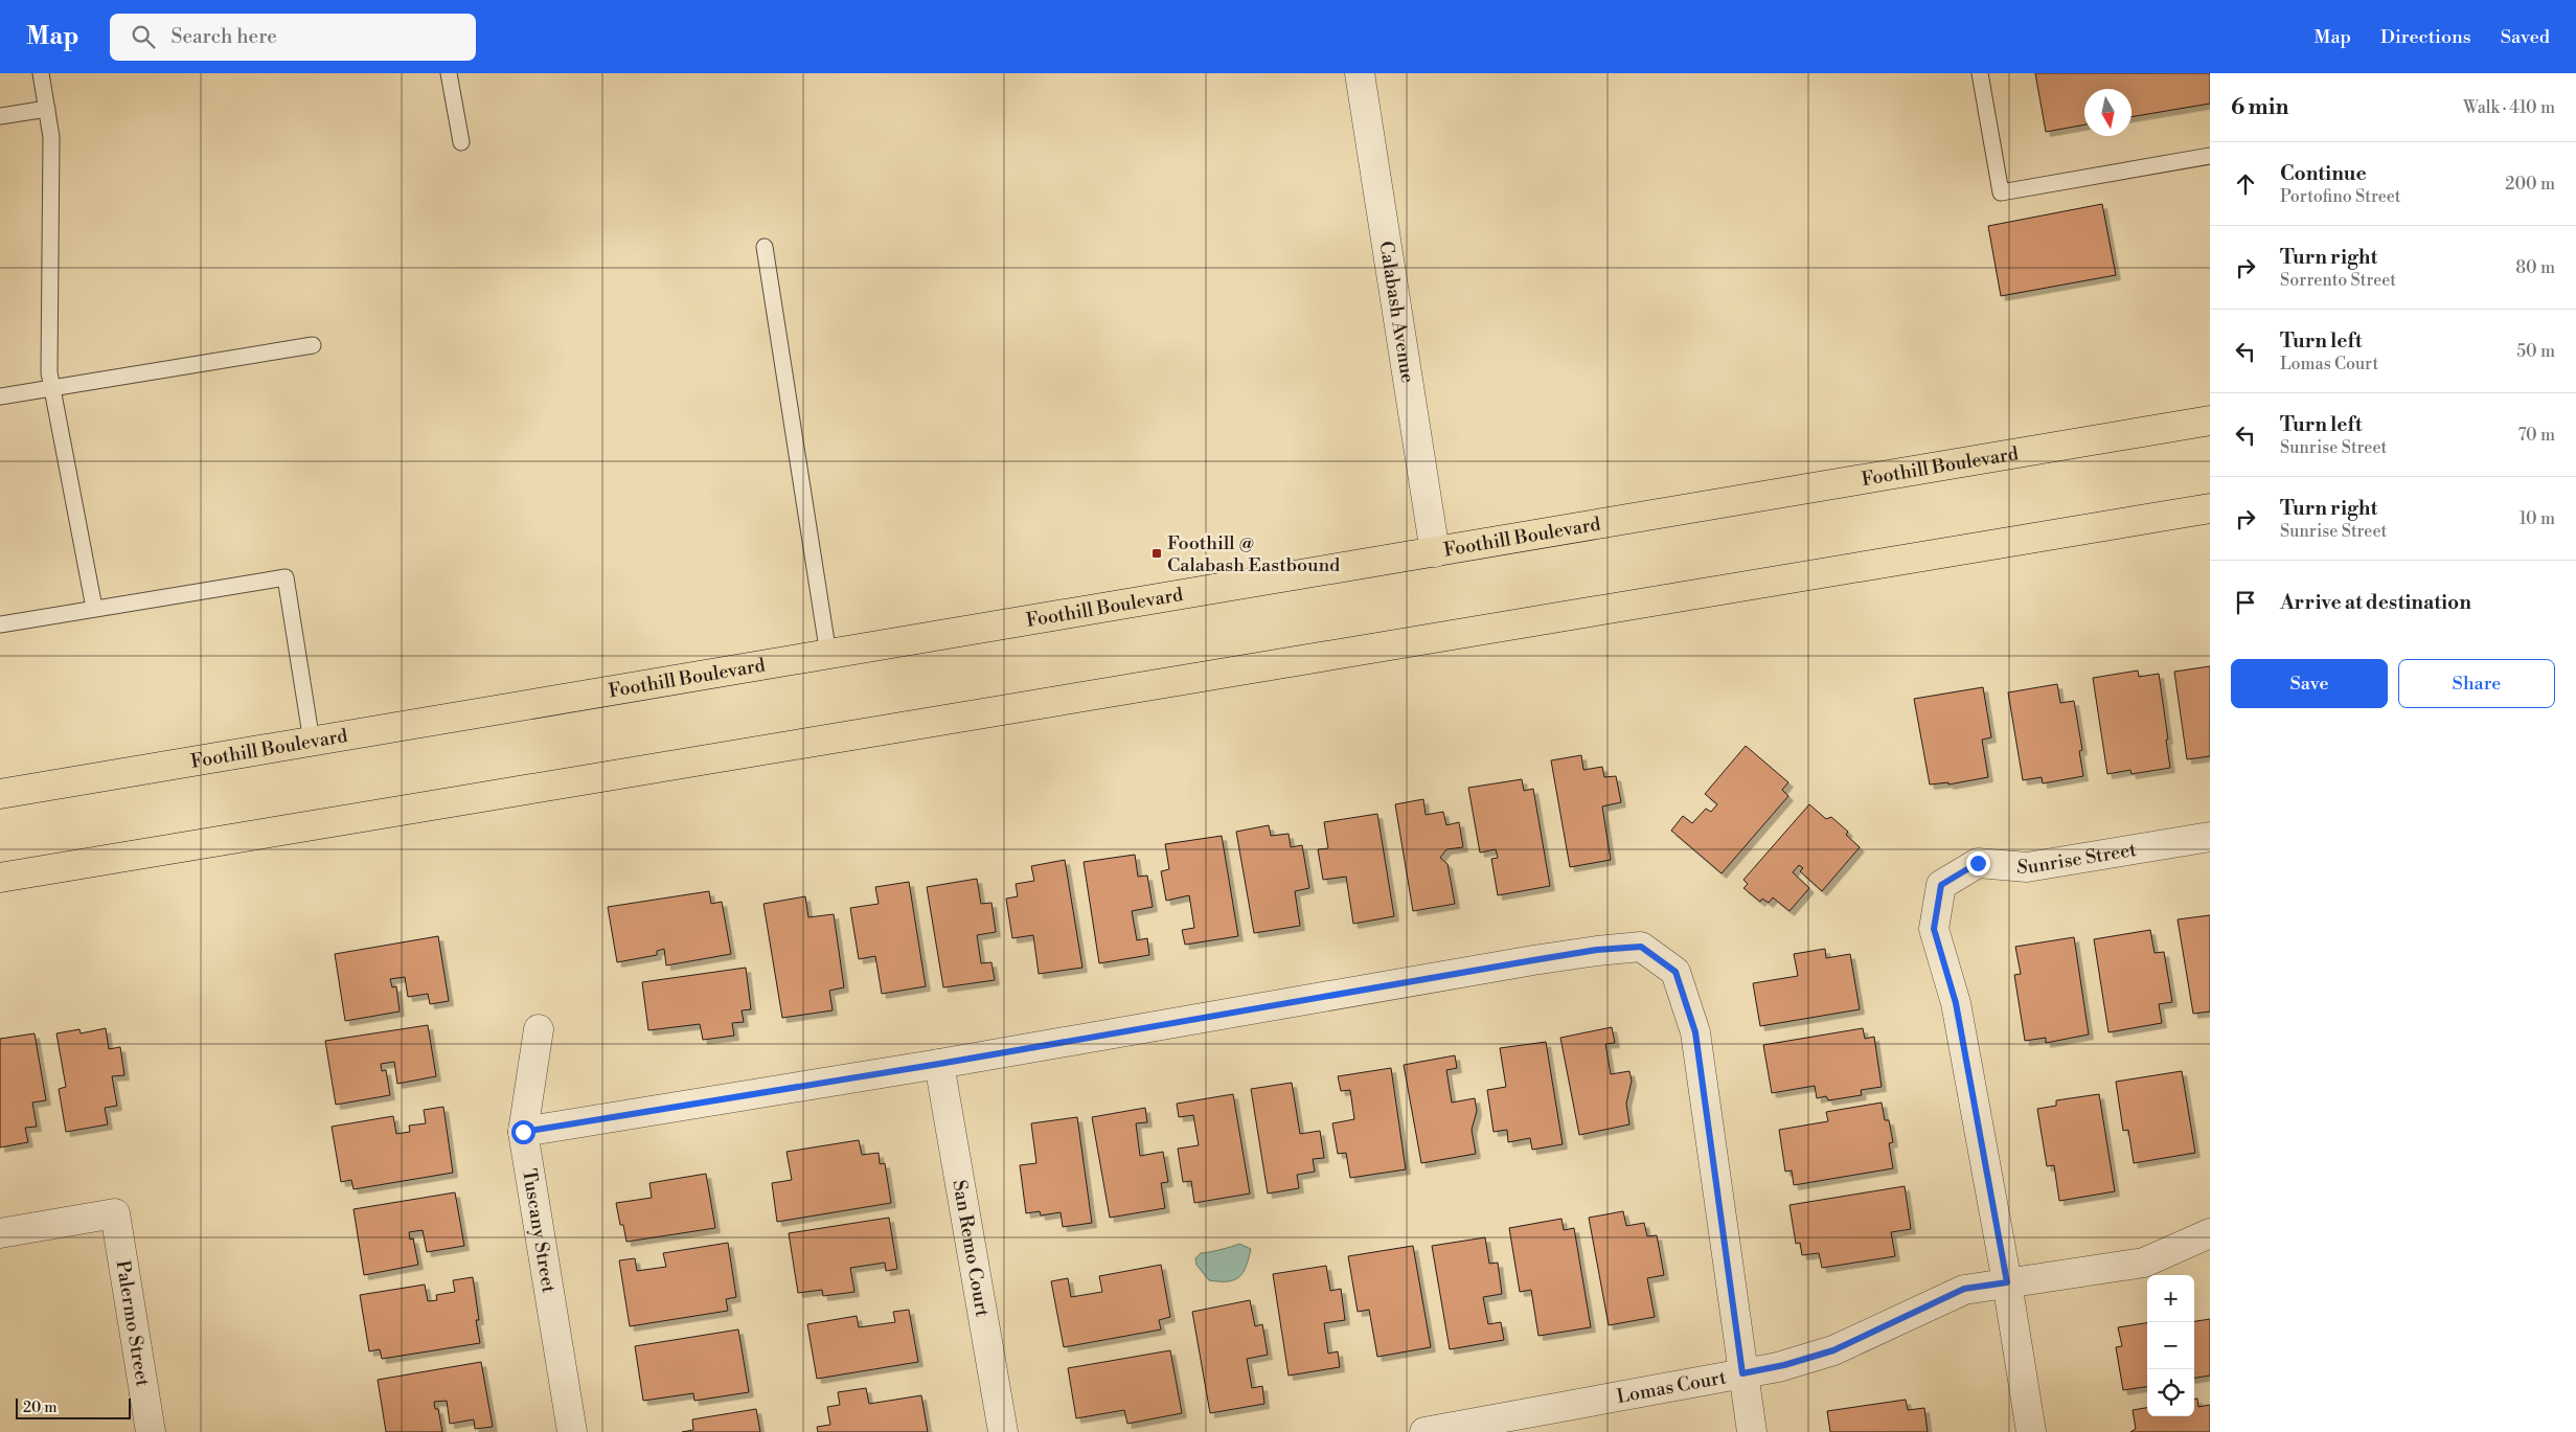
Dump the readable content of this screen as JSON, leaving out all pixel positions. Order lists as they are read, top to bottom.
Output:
{
  "streets": {
    "main road": ["Foothill Boulevard"],
    "street": [
      "Calabash Avenue",
      "Sunrise Street",
      "Tuscany Street",
      "San Remo Court",
      "Palermo Street",
      "Lomas Court"
    ]
  },
  "crossings": [
    ["Calabash Avenue", "Foothill Boulevard"],
    ["Sunrise Street", "Lomas Court"]
  ],
  "places": {
    "transit": ["Foothill @ Calabash Eastbound"]
  },
  "scale_bar": "20 m",
  "north": "bottom",
  "page": {
    "header": "Map",
    "search": "Search here",
    "nav": ["Map", "Directions", "Saved"],
    "heading": ["6 min", "Walk · 410 m"],
    "list": [
      ["Continue", "Portofino Street", "200 m"],
      ["Turn right", "Sorrento Street", "80 m"],
      ["Turn left", "Lomas Court", "50 m"],
      ["Turn left", "Sunrise Street", "70 m"],
      ["Turn right", "Sunrise Street", "10 m"],
      "Arrive at destination"
    ],
    "buttons": ["Save", "Share"],
    "map_buttons": ["+", "−"],
    "scale": "20 m"
  }
}
